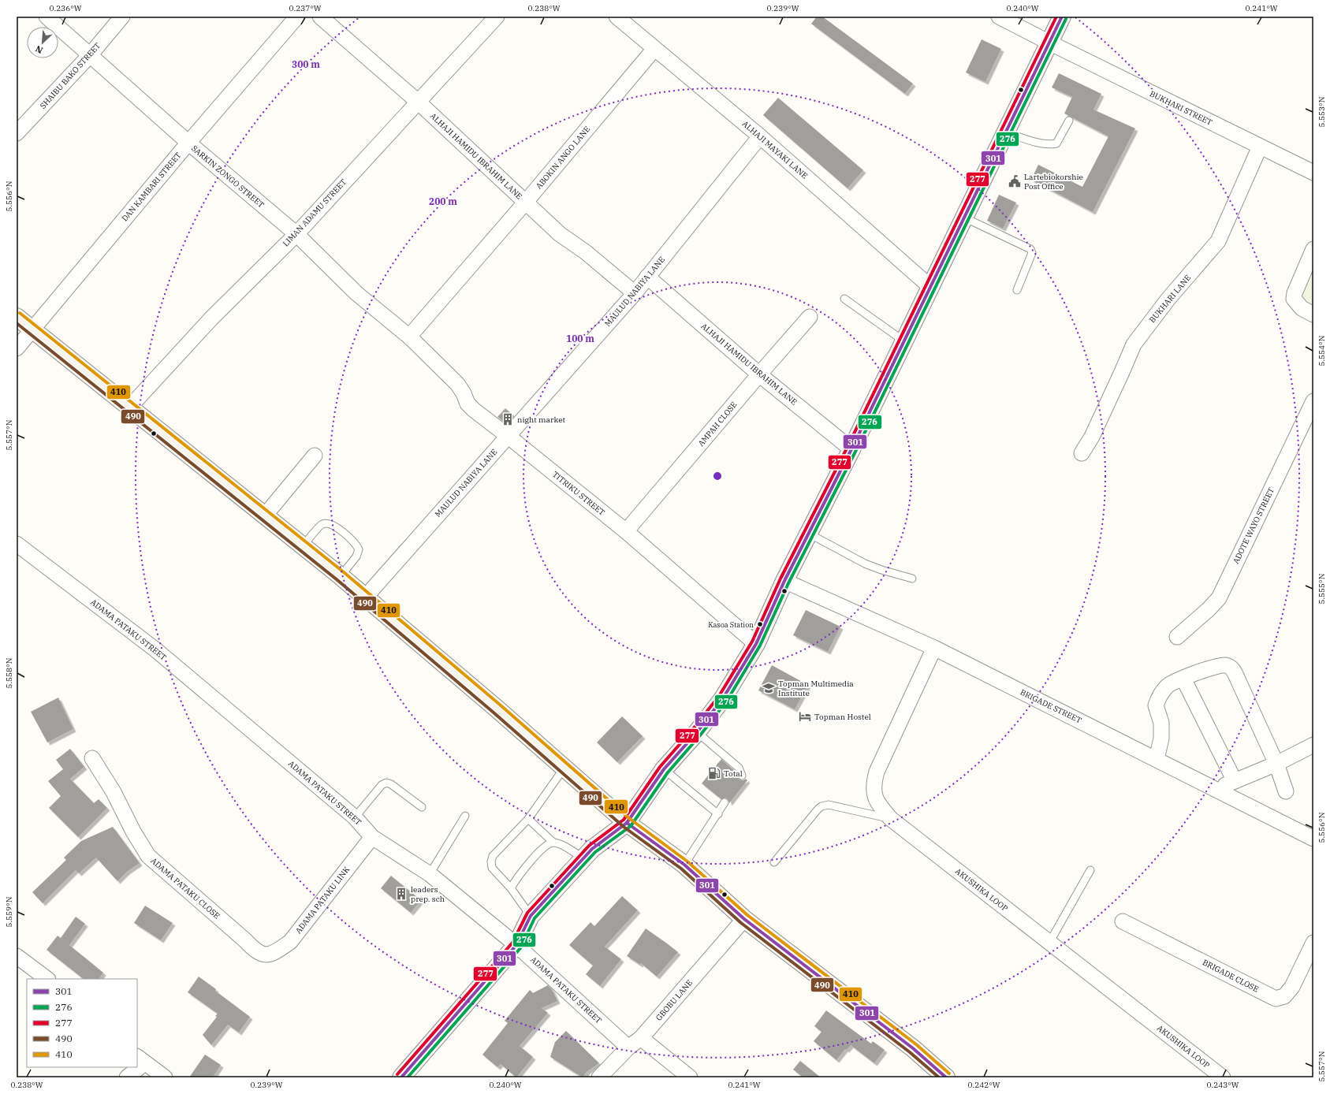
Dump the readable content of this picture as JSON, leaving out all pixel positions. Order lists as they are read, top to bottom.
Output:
{
  "streets": {
    "street": [
      "SHAIBU BAKO STREET",
      "BUKHARI STREET",
      "ALHAJI MAYAKI LANE",
      "ALHAJI HAMIDU IBRAHIM LANE",
      "ABOKIN ANGO LANE",
      "SARKIN ZONGO STREET",
      "DAN KAMBARI STREET",
      "LIMAN ADAMU STREET",
      "MAULUD NABIYA LANE",
      "BUKHARI LANE",
      "AMPAH CLOSE",
      "TITRIKU STREET",
      "ADOTE WAYO STREET",
      "ADAMA PATAKU STREET",
      "BRIGADE STREET",
      "ADAMA PATAKU CLOSE",
      "AKUSHIKA LOOP",
      "ADAMA PATAKU LINK",
      "BRIGADE CLOSE",
      "GBOBU LANE"
    ]
  },
  "crossings": [
    ["SHAIBU BAKO STREET", "SARKIN ZONGO STREET"],
    ["BUKHARI STREET", "BUKHARI LANE"],
    ["ALHAJI MAYAKI LANE", "ABOKIN ANGO LANE"],
    ["ALHAJI MAYAKI LANE", "MAULUD NABIYA LANE"],
    ["ALHAJI HAMIDU IBRAHIM LANE", "ABOKIN ANGO LANE"],
    ["ALHAJI HAMIDU IBRAHIM LANE", "LIMAN ADAMU STREET"],
    ["ALHAJI HAMIDU IBRAHIM LANE", "MAULUD NABIYA LANE"],
    ["ALHAJI HAMIDU IBRAHIM LANE", "AMPAH CLOSE"],
    ["ABOKIN ANGO LANE", "SARKIN ZONGO STREET"],
    ["ABOKIN ANGO LANE", "TITRIKU STREET"],
    ["SARKIN ZONGO STREET", "DAN KAMBARI STREET"],
    ["SARKIN ZONGO STREET", "LIMAN ADAMU STREET"],
    ["SARKIN ZONGO STREET", "TITRIKU STREET"],
    ["MAULUD NABIYA LANE", "TITRIKU STREET"],
    ["AMPAH CLOSE", "TITRIKU STREET"],
    ["ADAMA PATAKU STREET", "ADAMA PATAKU LINK"],
    ["ADAMA PATAKU STREET", "GBOBU LANE"],
    ["BRIGADE STREET", "AKUSHIKA LOOP"],
    ["ADAMA PATAKU CLOSE", "ADAMA PATAKU LINK"]
  ],
  "places": {
    "public building": ["Lartebiokorshie Post Office"],
    "building": ["night market", "leaders prep. sch"],
    "other": ["Kasoa Station"],
    "school or university": ["Topman Multimedia Institute"],
    "hotel": ["Topman Hostel"],
    "fuel station": ["Total"]
  },
  "lines": [
    "transit line 301",
    "transit line 277",
    "transit line 276",
    "transit line 410",
    "transit line 490"
  ],
  "legend": [
    "301",
    "276",
    "277",
    "490",
    "410"
  ],
  "north": "bottom left",
  "coordinates": [
    "0.236°W",
    "0.237°W",
    "0.238°W",
    "0.239°W",
    "0.240°W",
    "0.241°W",
    "5.553°N",
    "5.556°N",
    "5.554°N",
    "5.557°N",
    "5.555°N",
    "5.558°N",
    "5.559°N",
    "0.242°W",
    "0.243°W"
  ],
  "rings": ["300 m", "200 m", "100 m"]
}
